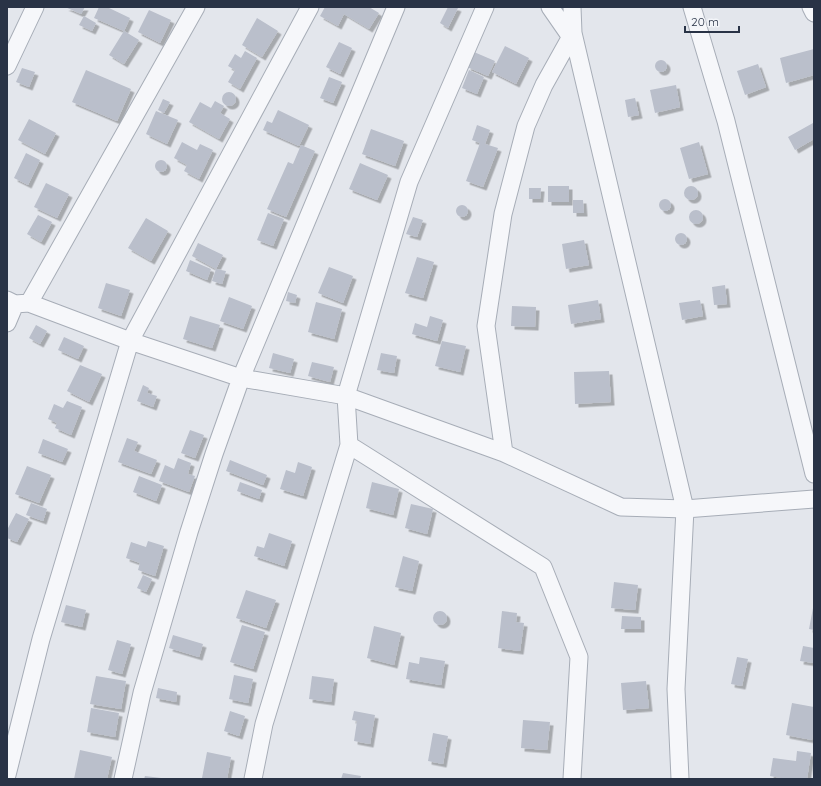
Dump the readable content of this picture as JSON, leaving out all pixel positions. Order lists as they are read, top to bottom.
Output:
{
  "scale_bar": "20 m"
}
